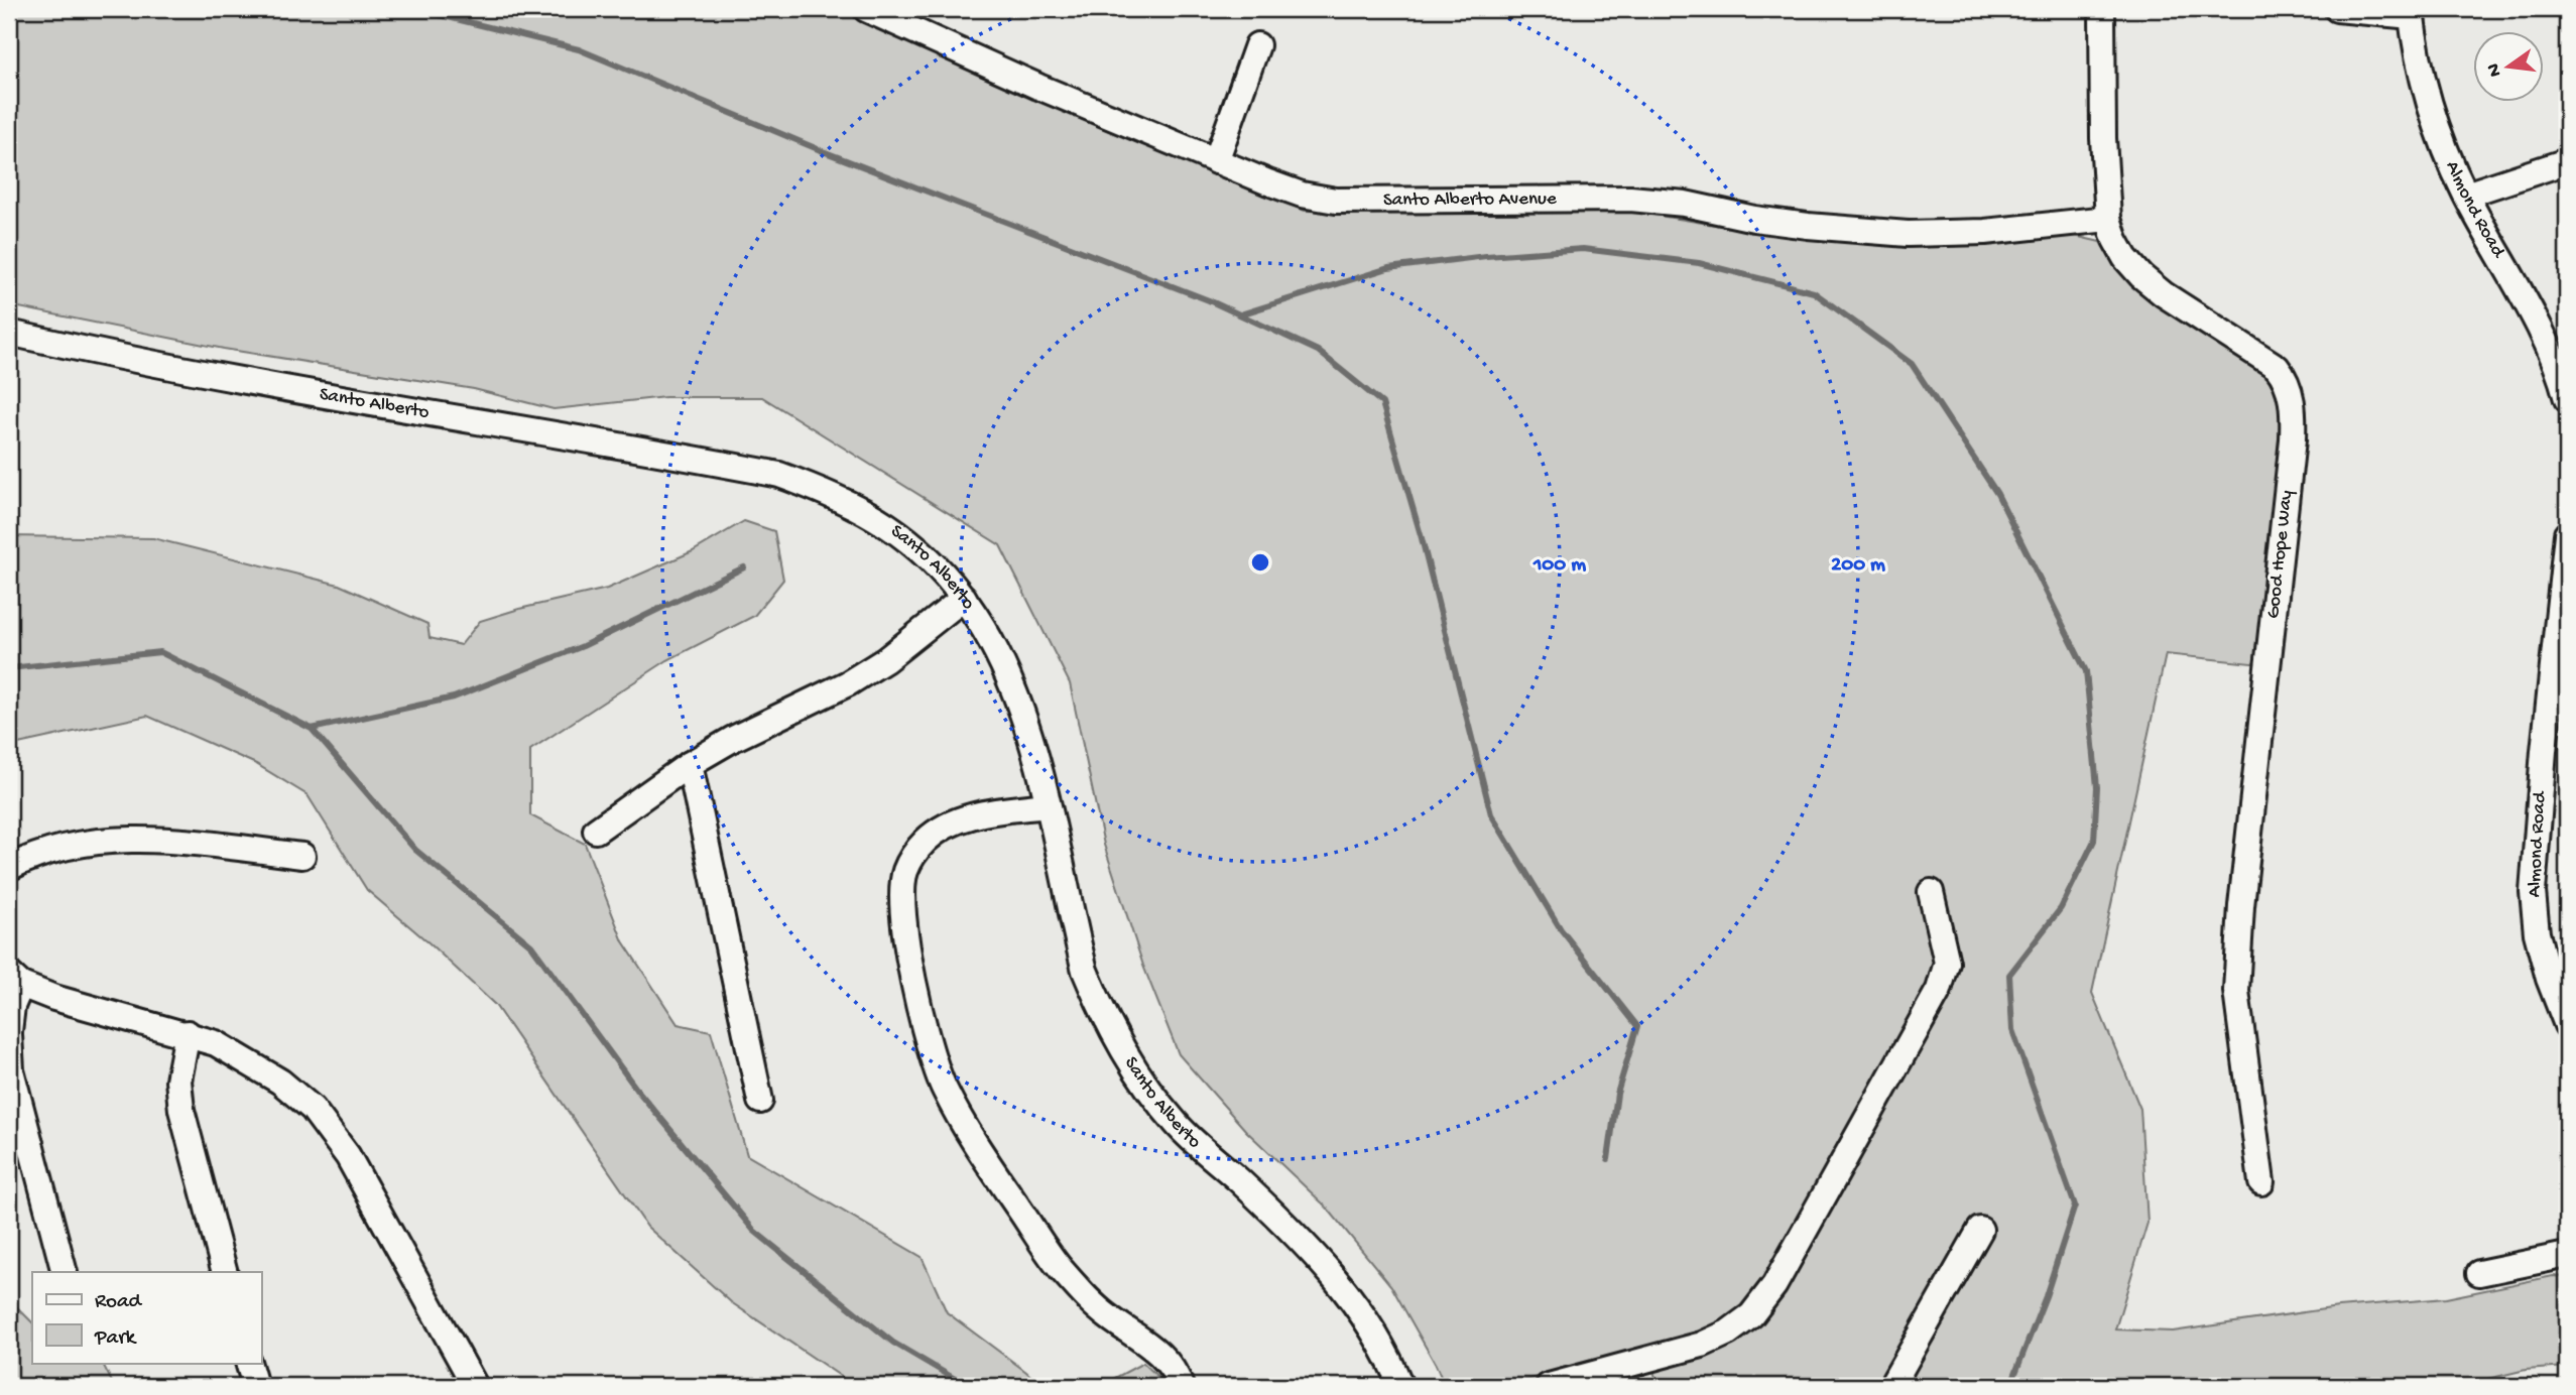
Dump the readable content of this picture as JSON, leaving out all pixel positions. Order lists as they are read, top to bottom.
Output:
{
  "streets": {
    "street": [
      "Santo Alberto Avenue",
      "Almond Road",
      "Santo Alberto",
      "Good Hope Way"
    ]
  },
  "crossings": [
    ["Santo Alberto Avenue", "Good Hope Way"]
  ],
  "legend": ["Road", "Park"],
  "north": "left",
  "rings": ["100 m", "200 m"]
}
